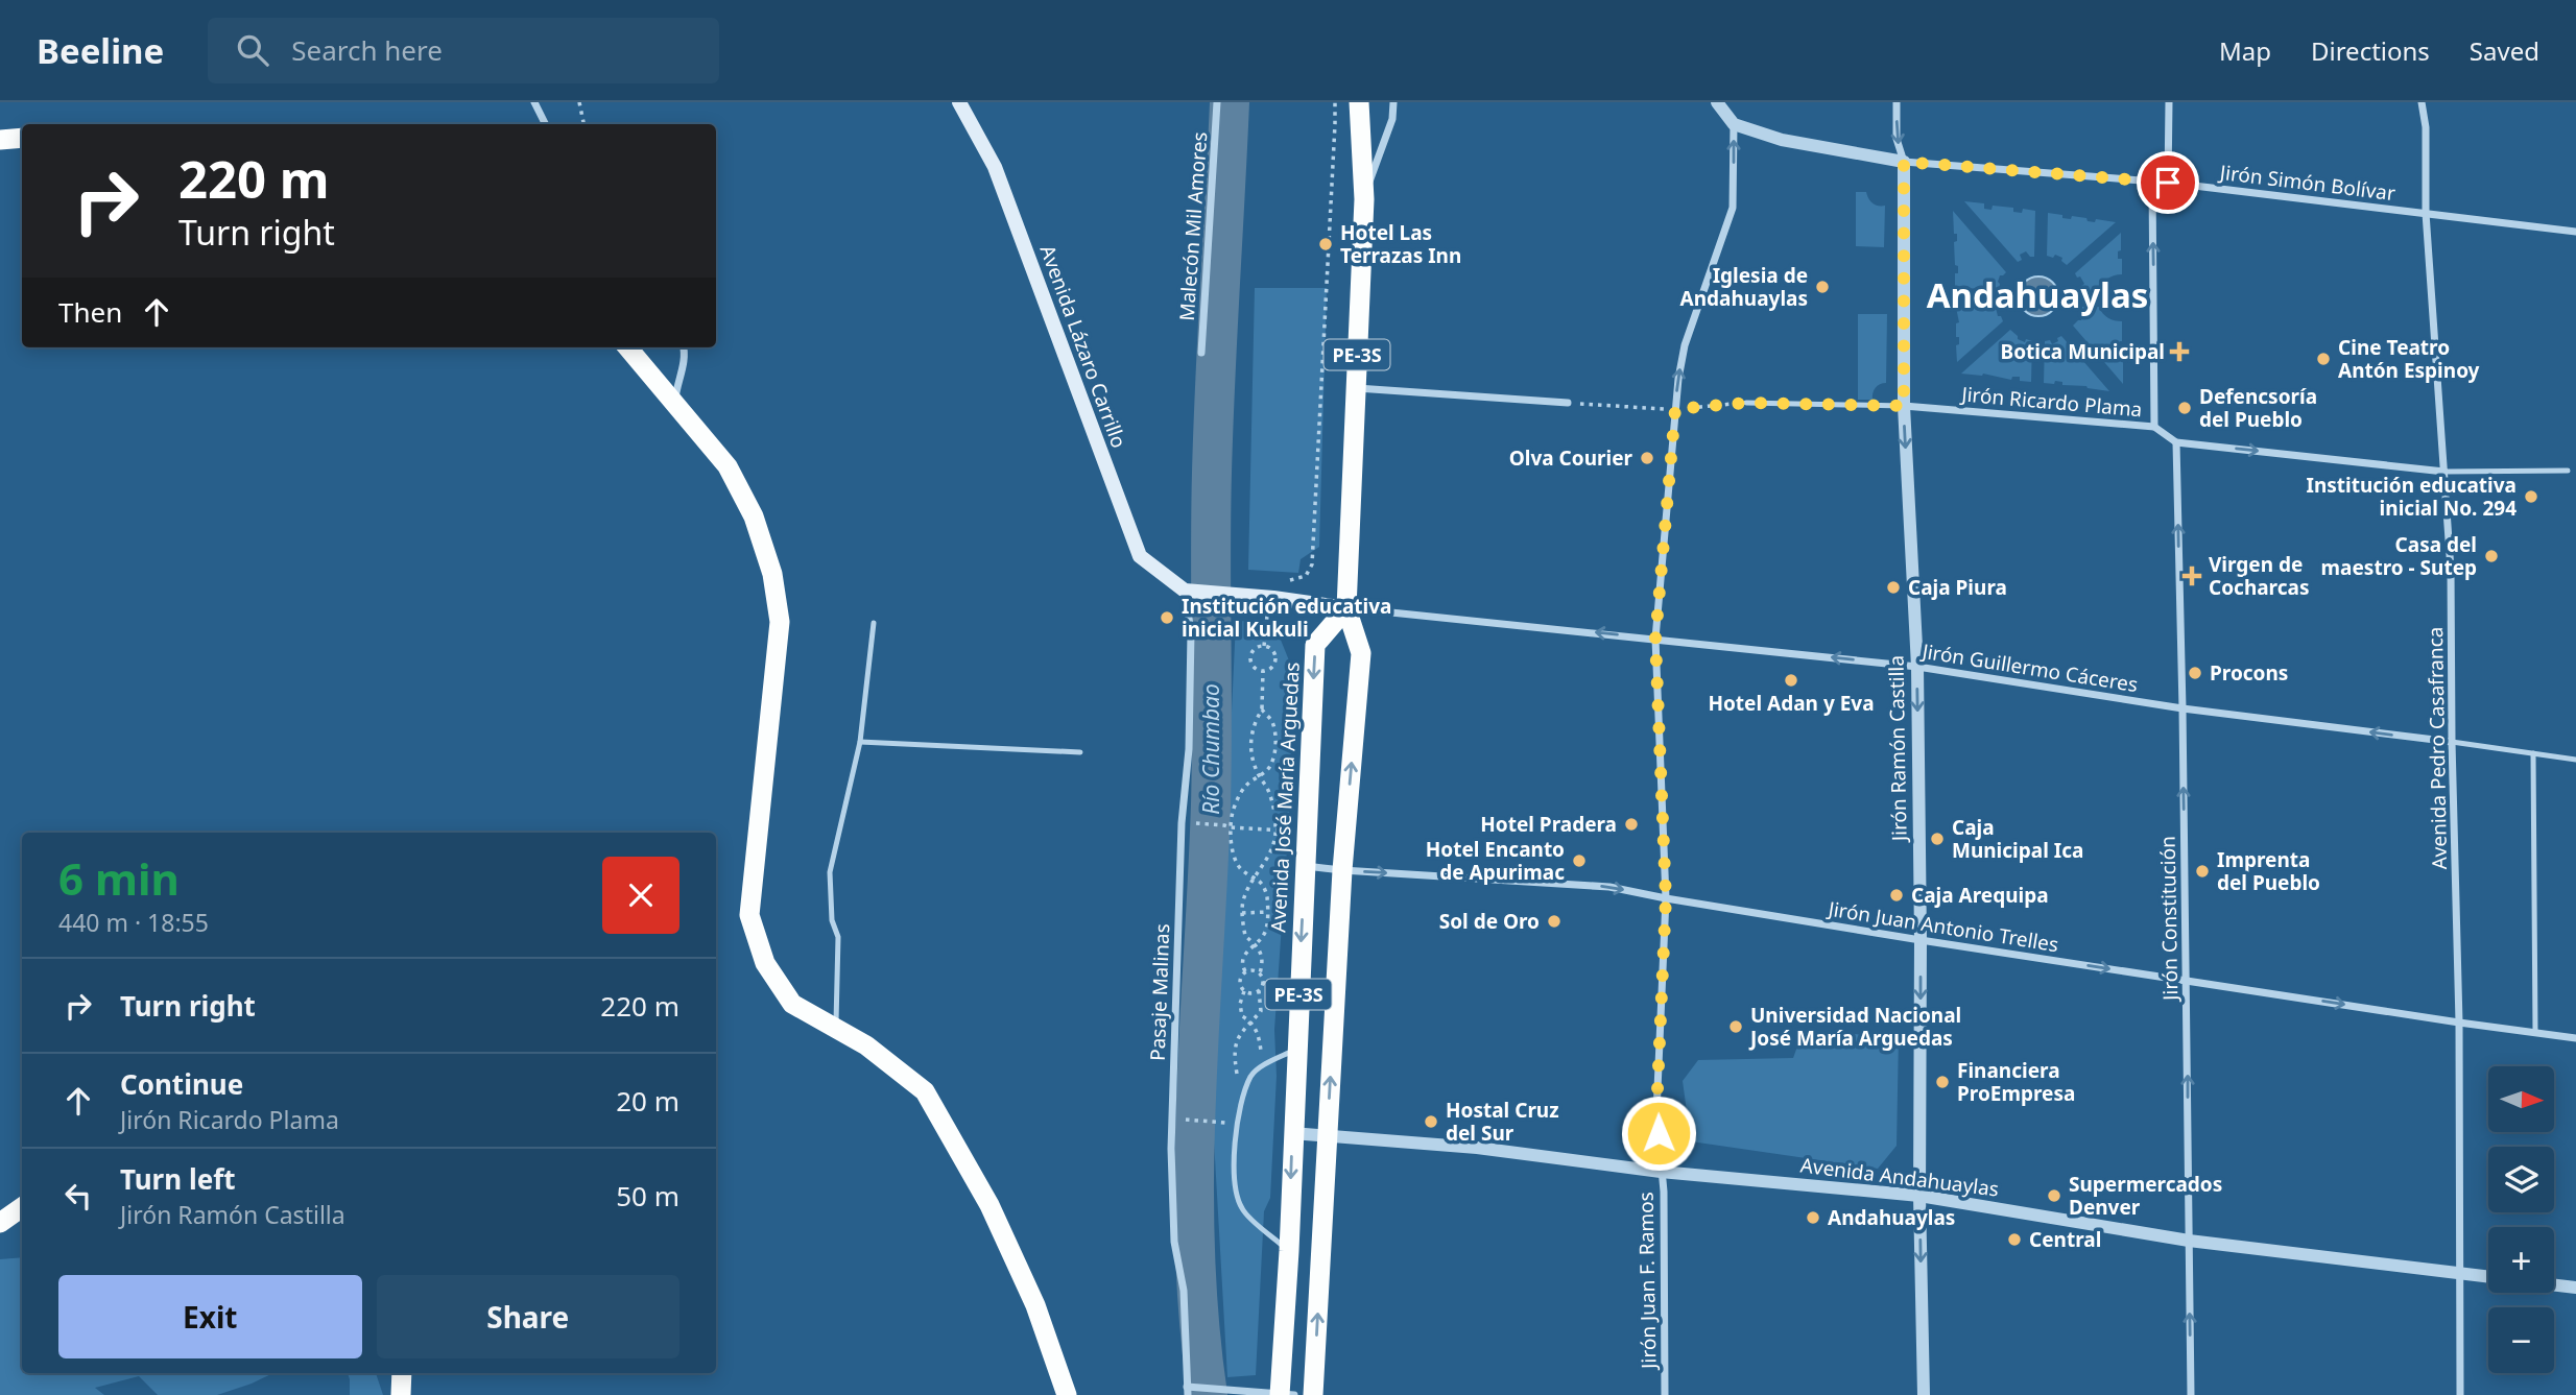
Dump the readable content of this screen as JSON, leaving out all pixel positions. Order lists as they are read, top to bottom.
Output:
{
  "streets": {
    "highway": ["PE-3S", "Avenida José María Arguedas"],
    "main road": ["Avenida Lázaro Carrillo"],
    "street": [
      "Jirón Simón Bolívar",
      "Malecón Mil Amores",
      "Jirón Ricardo Plama",
      "Jirón Guillermo Cáceres",
      "Jirón Ramón Castilla",
      "Avenida Pedro Casafranca",
      "Jirón Constitución",
      "Jirón Juan Antonio Trelles",
      "Pasaje Malinas",
      "Avenida Andahuaylas",
      "Jirón Juan F. Ramos"
    ]
  },
  "crossings": [
    ["Jirón Simón Bolívar", "Jirón Ramón Castilla"],
    ["Jirón Simón Bolívar", "Avenida Pedro Casafranca"],
    ["Avenida Lázaro Carrillo", "Pasaje Malinas"],
    ["PE-3S", "Jirón Guillermo Cáceres"],
    ["PE-3S", "Avenida José María Arguedas"],
    ["PE-3S", "Jirón Juan Antonio Trelles"],
    ["PE-3S", "Avenida Andahuaylas"],
    ["Jirón Ricardo Plama", "Jirón Ramón Castilla"],
    ["Jirón Ricardo Plama", "Avenida Pedro Casafranca"],
    ["Jirón Ricardo Plama", "Jirón Constitución"],
    ["Jirón Guillermo Cáceres", "Jirón Ramón Castilla"],
    ["Jirón Guillermo Cáceres", "Avenida Pedro Casafranca"],
    ["Jirón Guillermo Cáceres", "Avenida José María Arguedas"],
    ["Jirón Guillermo Cáceres", "Jirón Constitución"],
    ["Jirón Guillermo Cáceres", "Jirón Juan F. Ramos"],
    ["Jirón Ramón Castilla", "Jirón Juan Antonio Trelles"],
    ["Jirón Ramón Castilla", "Avenida Andahuaylas"],
    ["Avenida Pedro Casafranca", "Jirón Juan Antonio Trelles"],
    ["Avenida Pedro Casafranca", "Avenida Andahuaylas"],
    ["Avenida José María Arguedas", "Jirón Juan Antonio Trelles"],
    ["Avenida José María Arguedas", "Avenida Andahuaylas"],
    ["Jirón Constitución", "Jirón Juan Antonio Trelles"],
    ["Jirón Constitución", "Avenida Andahuaylas"],
    ["Jirón Juan Antonio Trelles", "Jirón Juan F. Ramos"],
    ["Avenida Andahuaylas", "Jirón Juan F. Ramos"]
  ],
  "one_way": [
    "Jirón Guillermo Cáceres",
    "Jirón Ramón Castilla",
    "Jirón Constitución",
    "Jirón Juan Antonio Trelles"
  ],
  "districts": ["Andahuaylas"],
  "water": ["Río Chumbao"],
  "places": {
    "other": [
      "Hotel Las Terrazas Inn",
      "Iglesia de Andahuaylas",
      "Cine Teatro Antón Espinoy",
      "Defencsoría del Pueblo",
      "Olva Courier",
      "Institución educativa inicial No. 294",
      "Casa del maestro - Sutep",
      "Caja Piura",
      "Institución educativa inicial Kukuli",
      "Procons",
      "Hotel Adan y Eva",
      "Hotel Pradera",
      "Caja Municipal Ica",
      "Hotel Encanto de Apurimac",
      "Imprenta del Pueblo",
      "Caja Arequipa",
      "Sol de Oro",
      "Universidad Nacional José María Arguedas",
      "Financiera ProEmpresa",
      "Hostal Cruz del Sur",
      "Supermercados Denver",
      "Andahuaylas",
      "Central"
    ],
    "health": ["Botica Municipal", "Virgen de Cocharcas"]
  },
  "north": "right",
  "page": {
    "header": "Beeline",
    "search": "Search here",
    "nav": ["Map", "Directions", "Saved"],
    "turn": ["220 m", "Turn right"],
    "then": "Then",
    "heading": ["6 min", "440 m · 18:55"],
    "list": [
      {
        "name": "Turn right",
        "value": "220 m"
      },
      {
        "name": "Continue",
        "note": "Jirón Ricardo Plama",
        "value": "20 m"
      },
      {
        "name": "Turn left",
        "note": "Jirón Ramón Castilla",
        "value": "50 m"
      }
    ],
    "map_buttons": ["+", "−"],
    "buttons": ["Exit", "Share"]
  }
}
